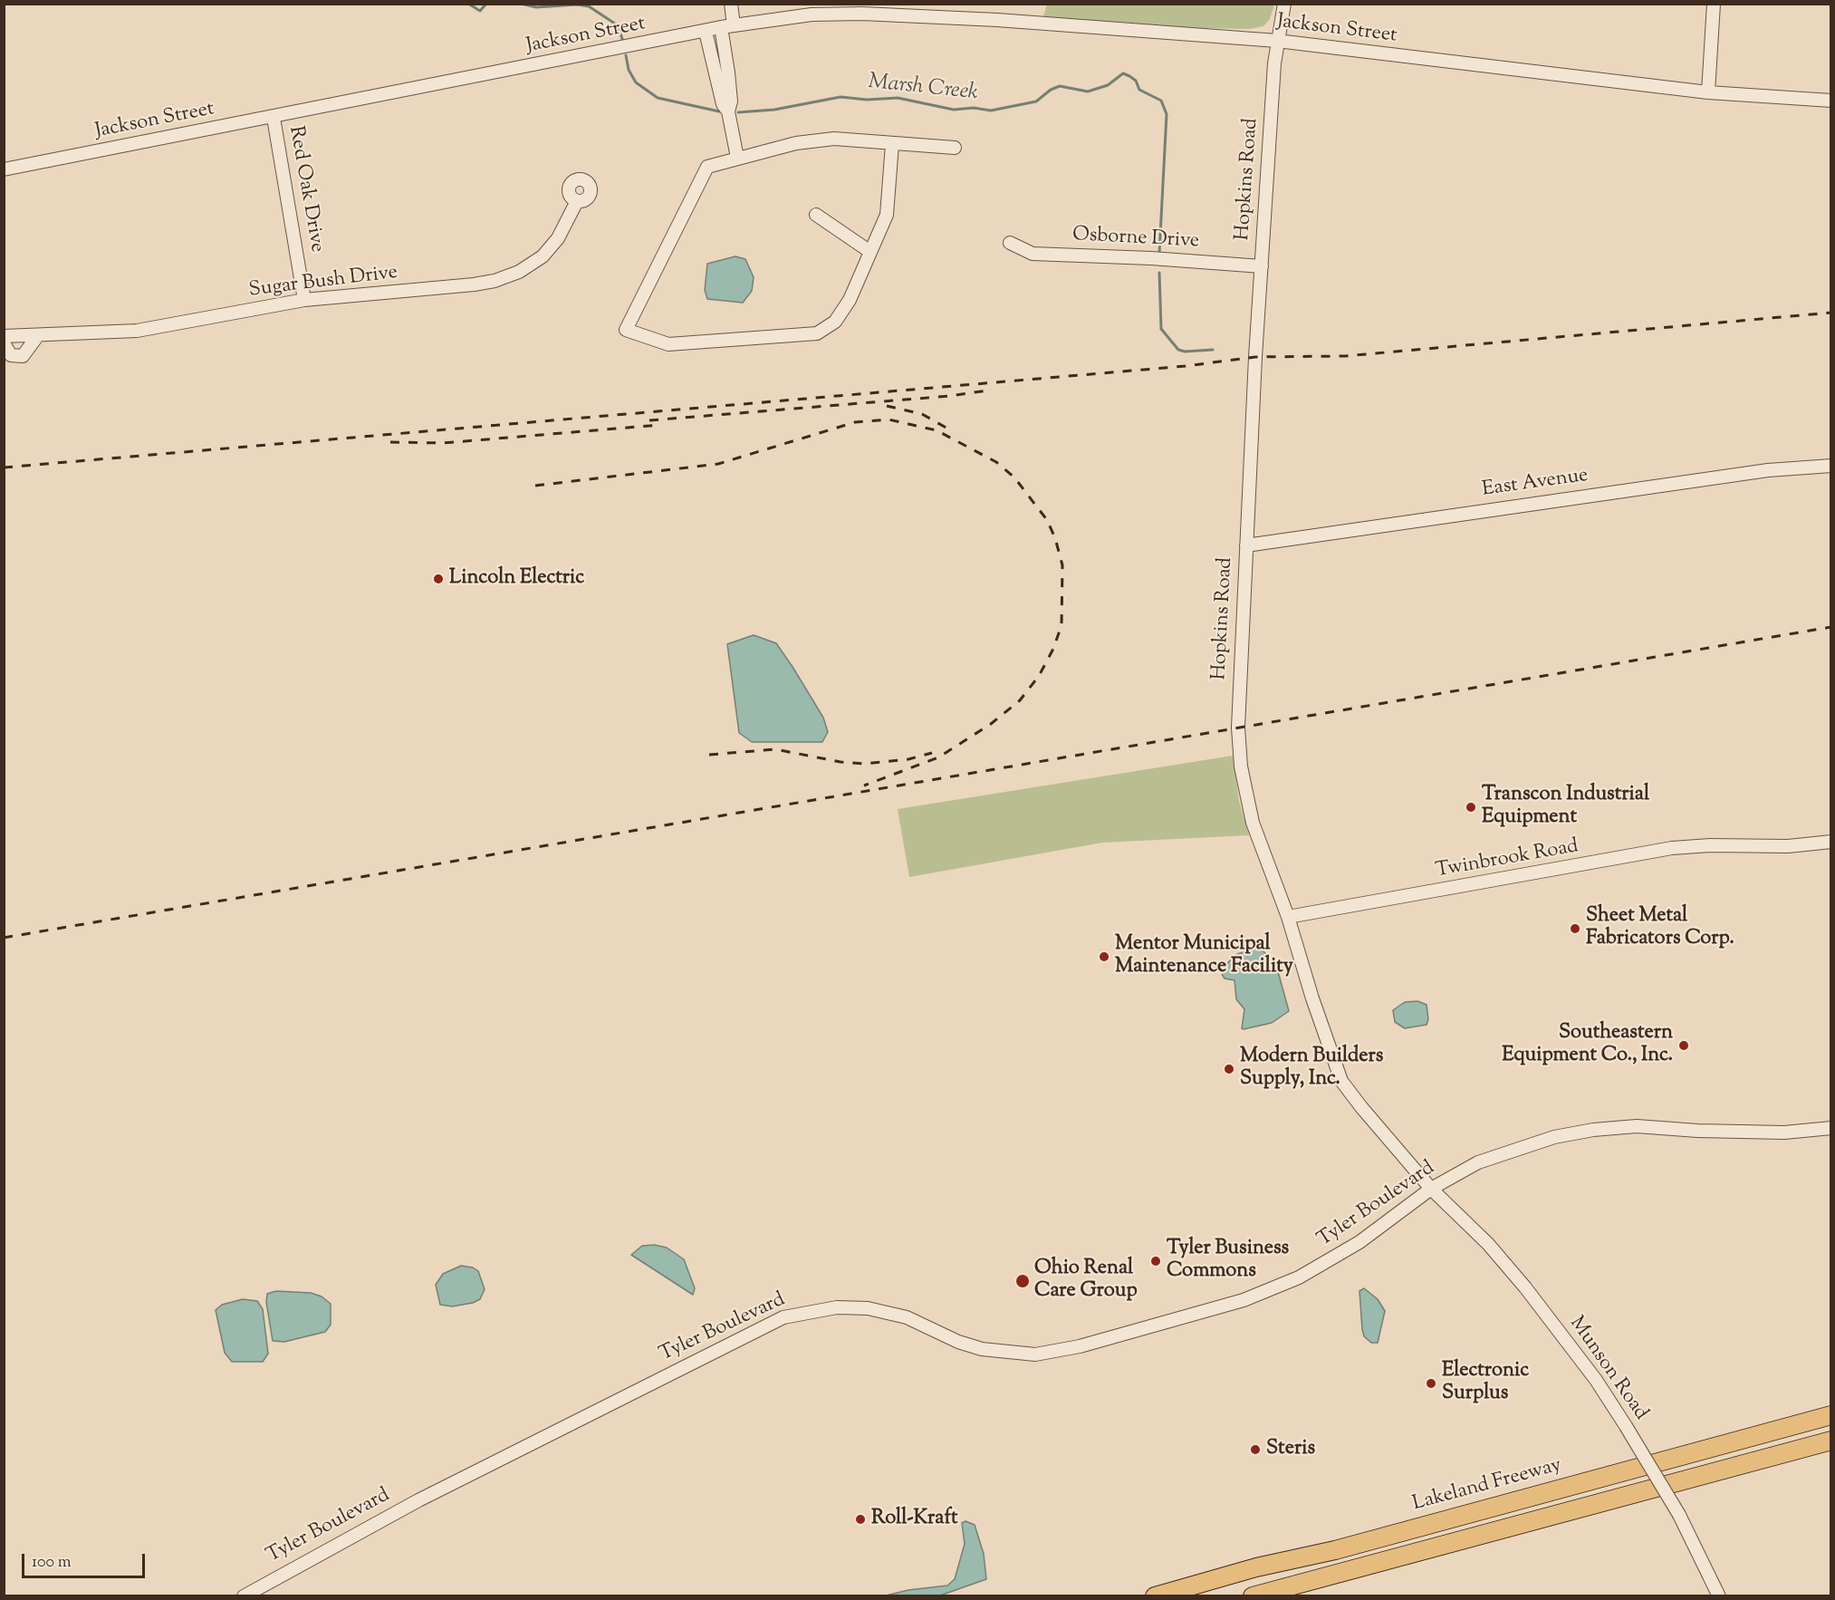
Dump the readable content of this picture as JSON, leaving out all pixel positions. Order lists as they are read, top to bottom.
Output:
{
  "streets": {
    "highway": ["Lakeland Freeway"],
    "street": [
      "Jackson Street",
      "Hopkins Road",
      "Red Oak Drive",
      "Osborne Drive",
      "Sugar Bush Drive",
      "East Avenue",
      "Twinbrook Road",
      "Tyler Boulevard",
      "Munson Road"
    ]
  },
  "crossings": [
    ["Jackson Street", "Hopkins Road"],
    ["Jackson Street", "Red Oak Drive"],
    ["Hopkins Road", "Osborne Drive"],
    ["Hopkins Road", "East Avenue"],
    ["Hopkins Road", "Twinbrook Road"],
    ["Hopkins Road", "Tyler Boulevard"],
    ["Hopkins Road", "Munson Road"],
    ["Red Oak Drive", "Sugar Bush Drive"],
    ["Tyler Boulevard", "Munson Road"]
  ],
  "water": ["Marsh Creek"],
  "places": [
    "Lincoln Electric",
    "Transcon Industrial Equipment",
    "Sheet Metal Fabricators Corp.",
    "Mentor Municipal Maintenance Facility",
    "Southeastern Equipment Co., Inc.",
    "Modern Builders Supply, Inc.",
    "Tyler Business Commons",
    "Ohio Renal Care Group",
    "Electronic Surplus",
    "Steris",
    "Roll-Kraft"
  ],
  "scale_bar": "100 m"
}
